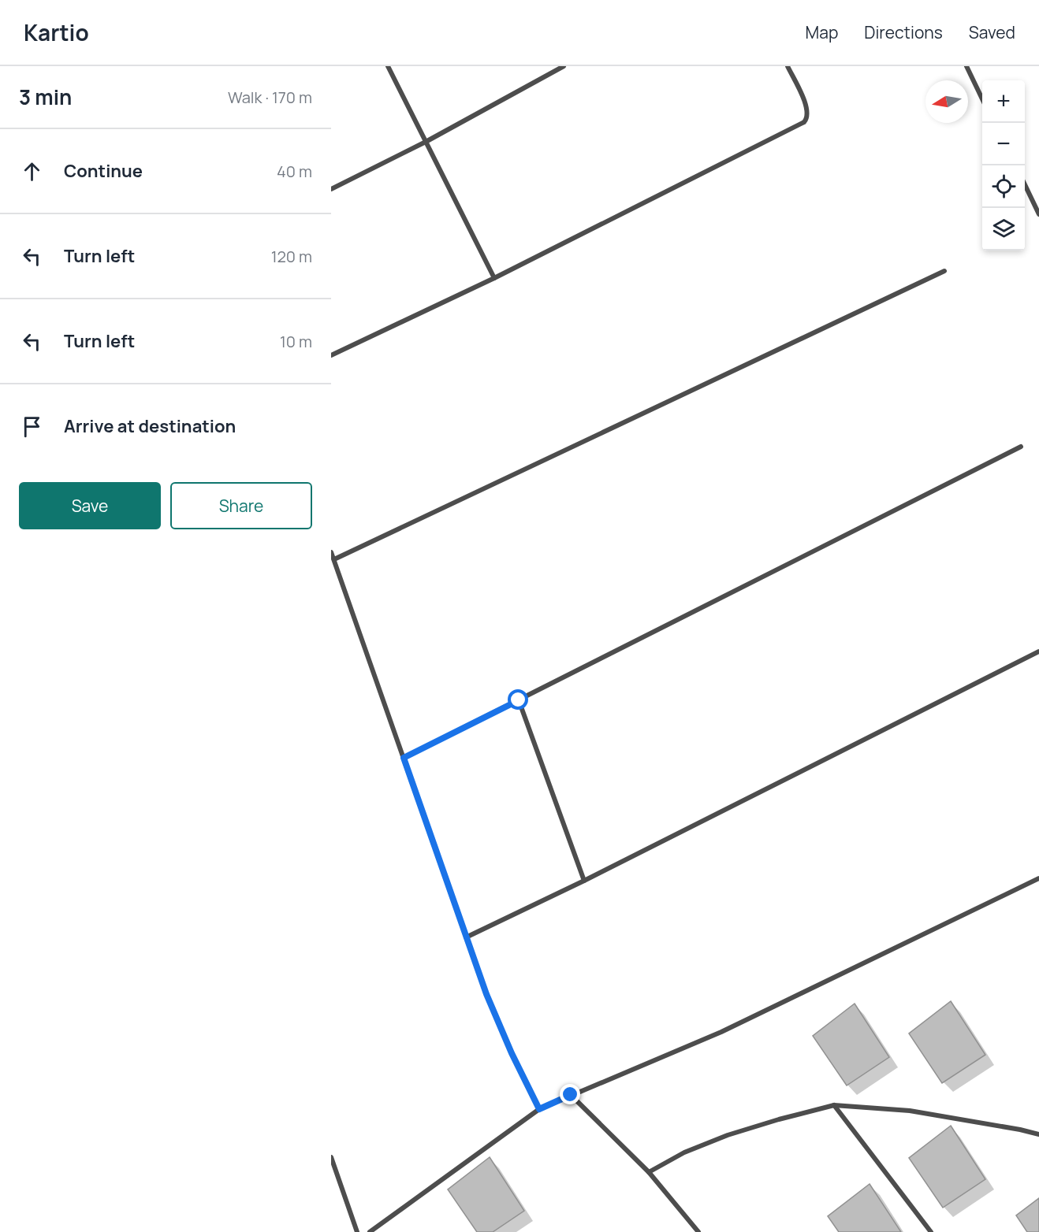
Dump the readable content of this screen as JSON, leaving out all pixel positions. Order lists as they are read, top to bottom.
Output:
{
  "north": "left",
  "page": {
    "header": "Kartio",
    "nav": ["Map", "Directions", "Saved"],
    "heading": ["3 min", "Walk · 170 m"],
    "map_buttons": ["+", "−"],
    "list": [
      ["Continue", "40 m"],
      ["Turn left", "120 m"],
      ["Turn left", "10 m"],
      "Arrive at destination"
    ],
    "buttons": ["Save", "Share"]
  }
}
